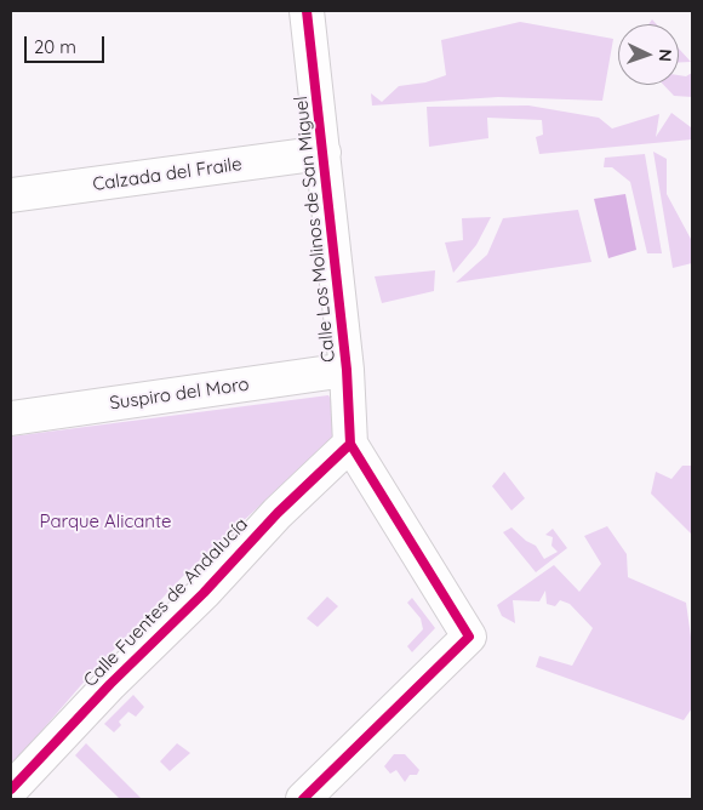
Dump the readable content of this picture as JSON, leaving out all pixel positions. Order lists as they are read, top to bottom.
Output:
{
  "streets": {
    "street": [
      "Calzada del Fraile",
      "Calle Los Molinos de San Miguel",
      "Suspiro del Moro",
      "Calle Fuentes de Andalucía"
    ]
  },
  "crossings": [
    ["Calzada del Fraile", "Calle Los Molinos de San Miguel"],
    ["Calle Los Molinos de San Miguel", "Suspiro del Moro"],
    ["Calle Los Molinos de San Miguel", "Calle Fuentes de Andalucía"]
  ],
  "parks": ["Parque Alicante"],
  "scale_bar": "20 m",
  "north": "right"
}
